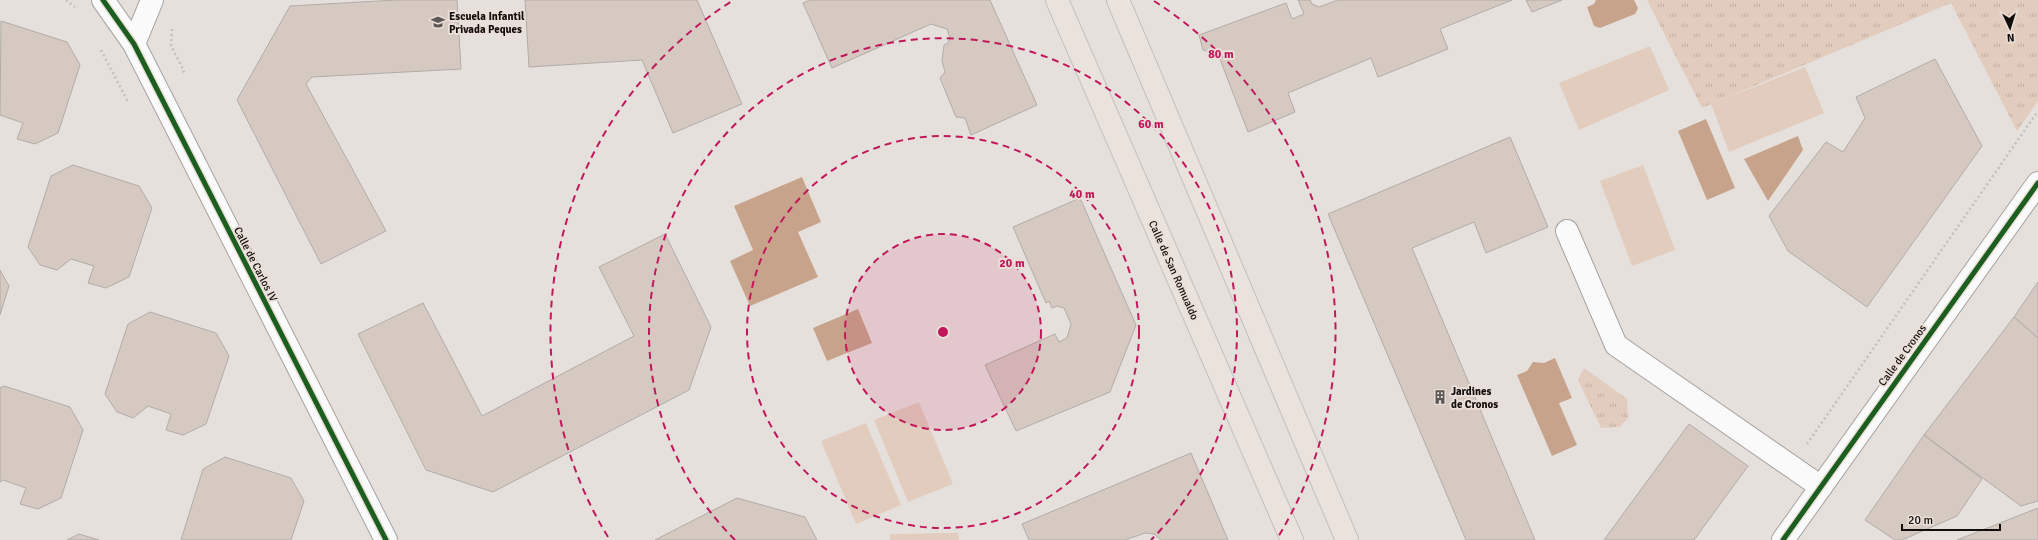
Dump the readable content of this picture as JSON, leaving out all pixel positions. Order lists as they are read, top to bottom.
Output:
{
  "streets": {
    "main road": ["Calle de San Romualdo"],
    "street": ["Calle de Carlos IV", "Calle de Cronos"]
  },
  "places": {
    "school or university": ["Escuela Infantil Privada Peques"],
    "building": ["Jardines de Cronos"]
  },
  "scale_bar": "20 m",
  "north": "bottom",
  "rings": [
    "80 m",
    "60 m",
    "40 m",
    "20 m"
  ]
}
